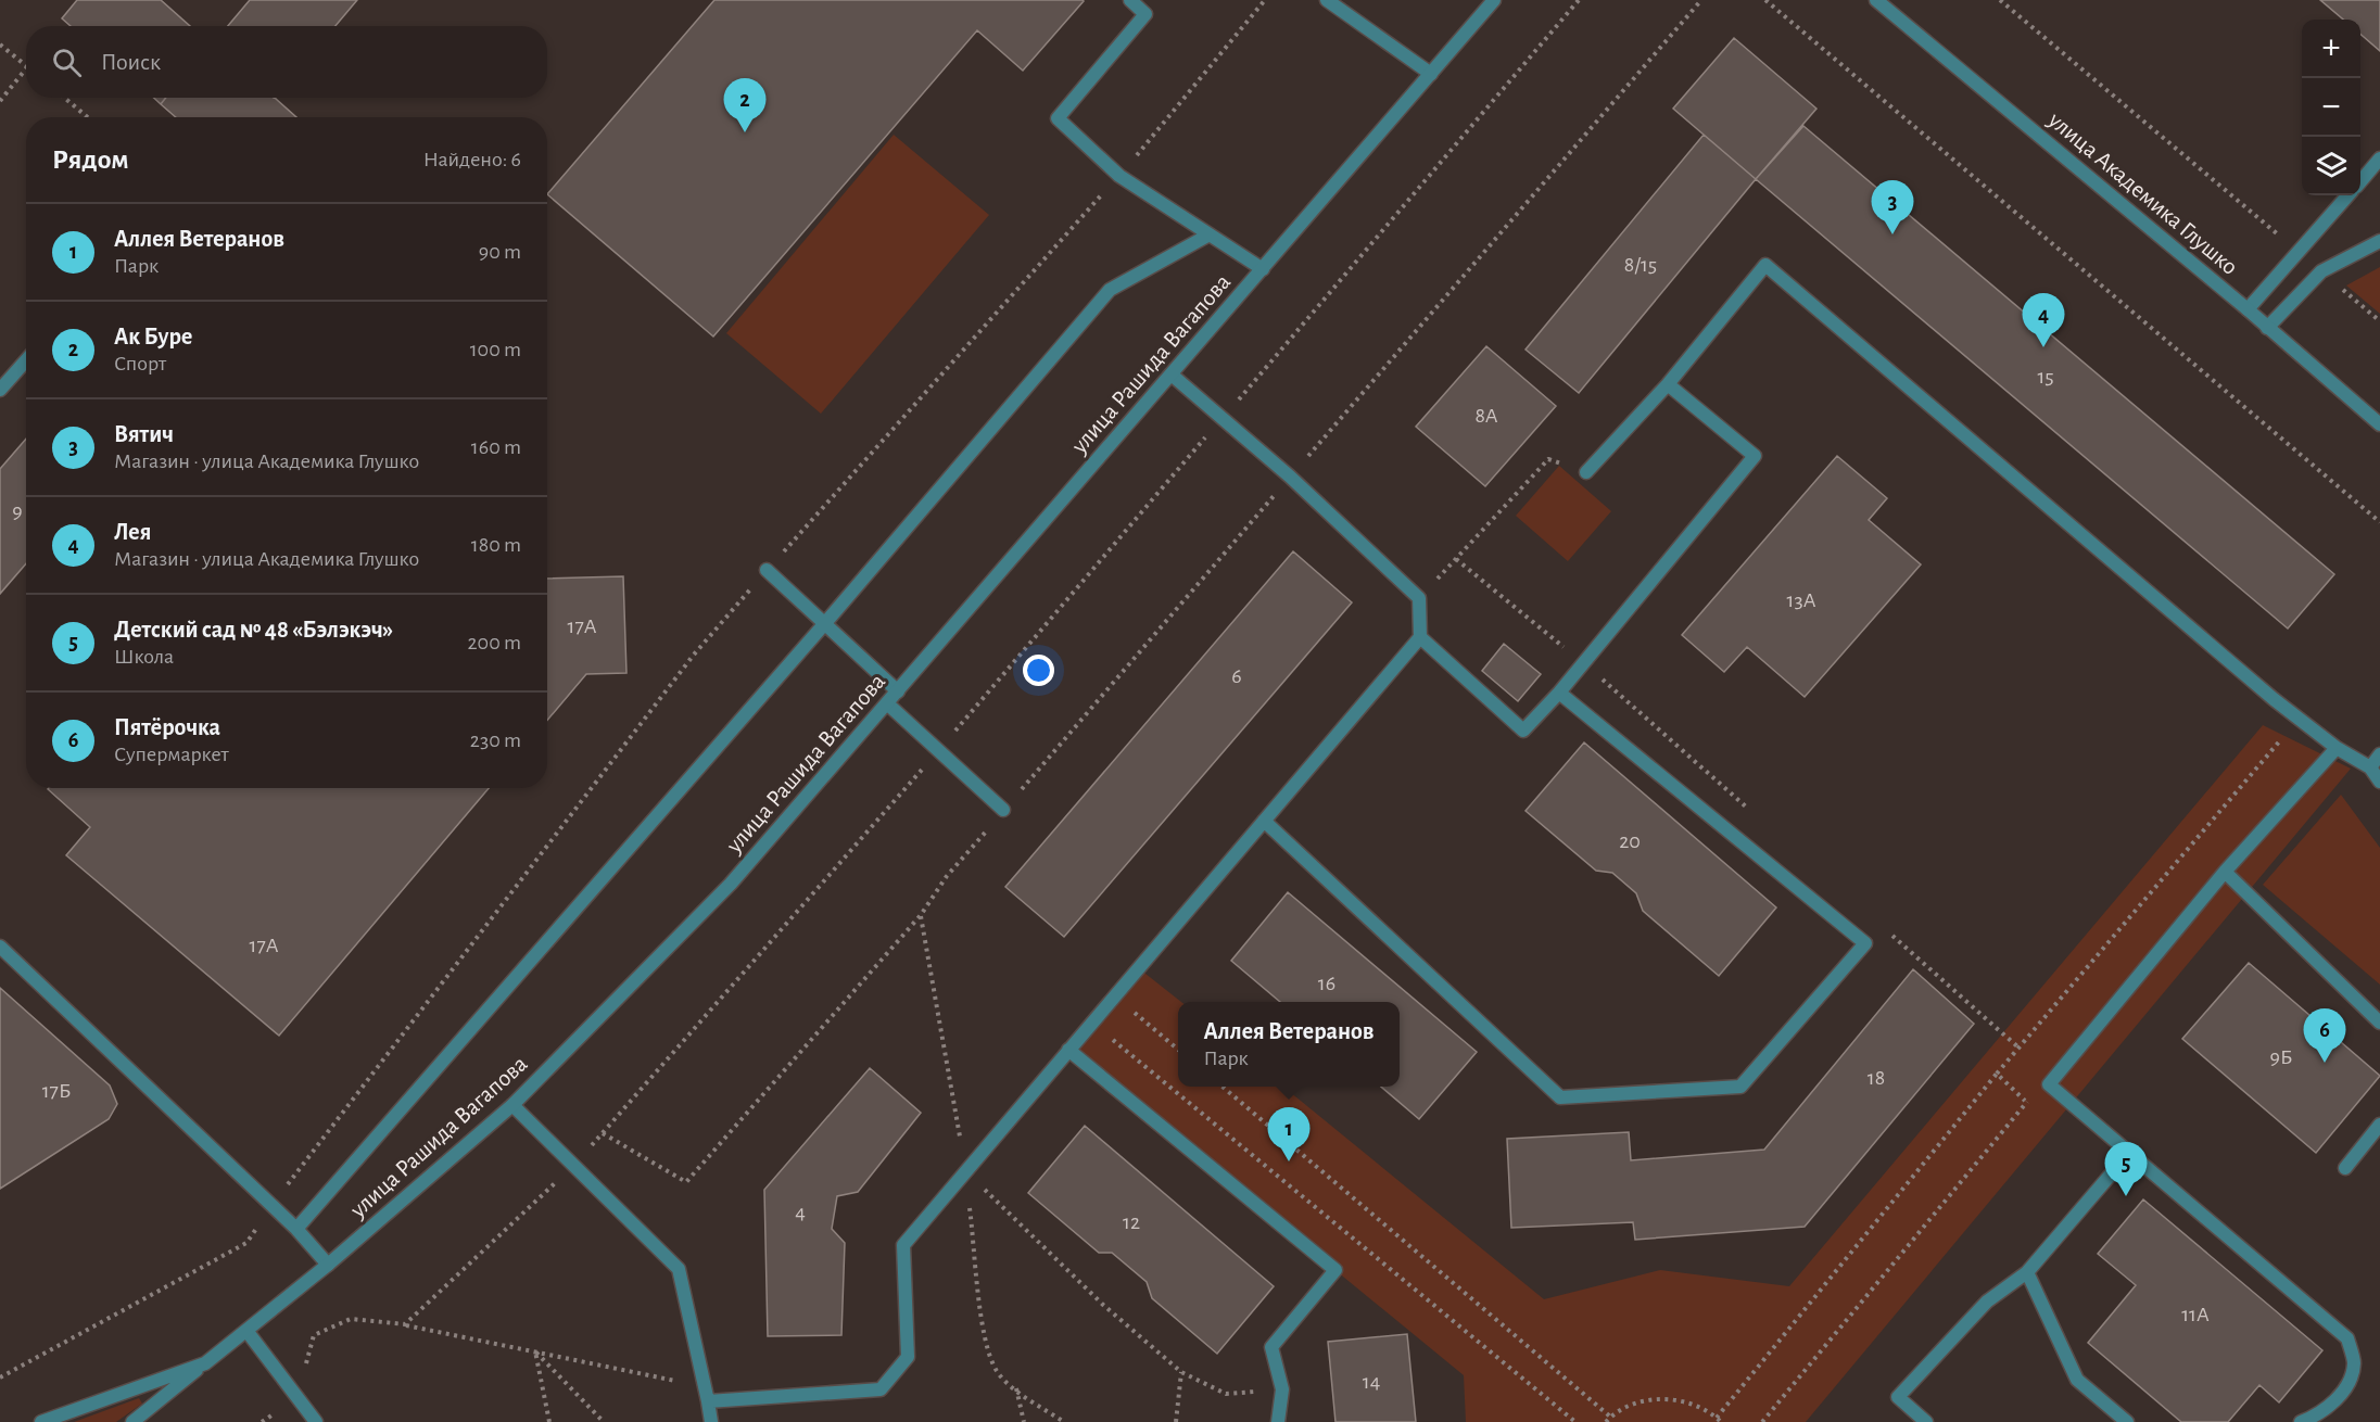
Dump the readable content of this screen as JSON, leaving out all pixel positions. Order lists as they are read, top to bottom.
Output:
{
  "streets": {
    "street": ["улица Академика Глушко", "улица Рашида Вагапова"]
  },
  "house_numbers": [
    "8/15",
    "15",
    "8А",
    "9",
    "13А",
    "17А",
    "6",
    "20",
    "17А",
    "16",
    "9Б",
    "18",
    "17Б",
    "4",
    "12",
    "11А",
    "14"
  ],
  "page": {
    "map_buttons": ["+", "−"],
    "search": "Поиск",
    "pins": [
      "2",
      "3",
      "4",
      "6",
      "1",
      "5"
    ],
    "heading": ["Рядом", "Найдено: 6"],
    "list": [
      {
        "mark": "1",
        "name": "Аллея Ветеранов",
        "note": "Парк",
        "value": "90 m"
      },
      {
        "mark": "2",
        "name": "Ак Буре",
        "note": "Спорт",
        "value": "100 m"
      },
      {
        "mark": "3",
        "name": "Вятич",
        "note": "Магазин · улица Академика Глушко",
        "value": "160 m"
      },
      {
        "mark": "4",
        "name": "Лея",
        "note": "Магазин · улица Академика Глушко",
        "value": "180 m"
      },
      {
        "mark": "5",
        "name": "Детский сад № 48 «Бэлэкэч»",
        "note": "Школа",
        "value": "200 m"
      },
      {
        "mark": "6",
        "name": "Пятёрочка",
        "note": "Супермаркет",
        "value": "230 m"
      }
    ],
    "popup": ["Аллея Ветеранов", "Парк"]
  }
}
